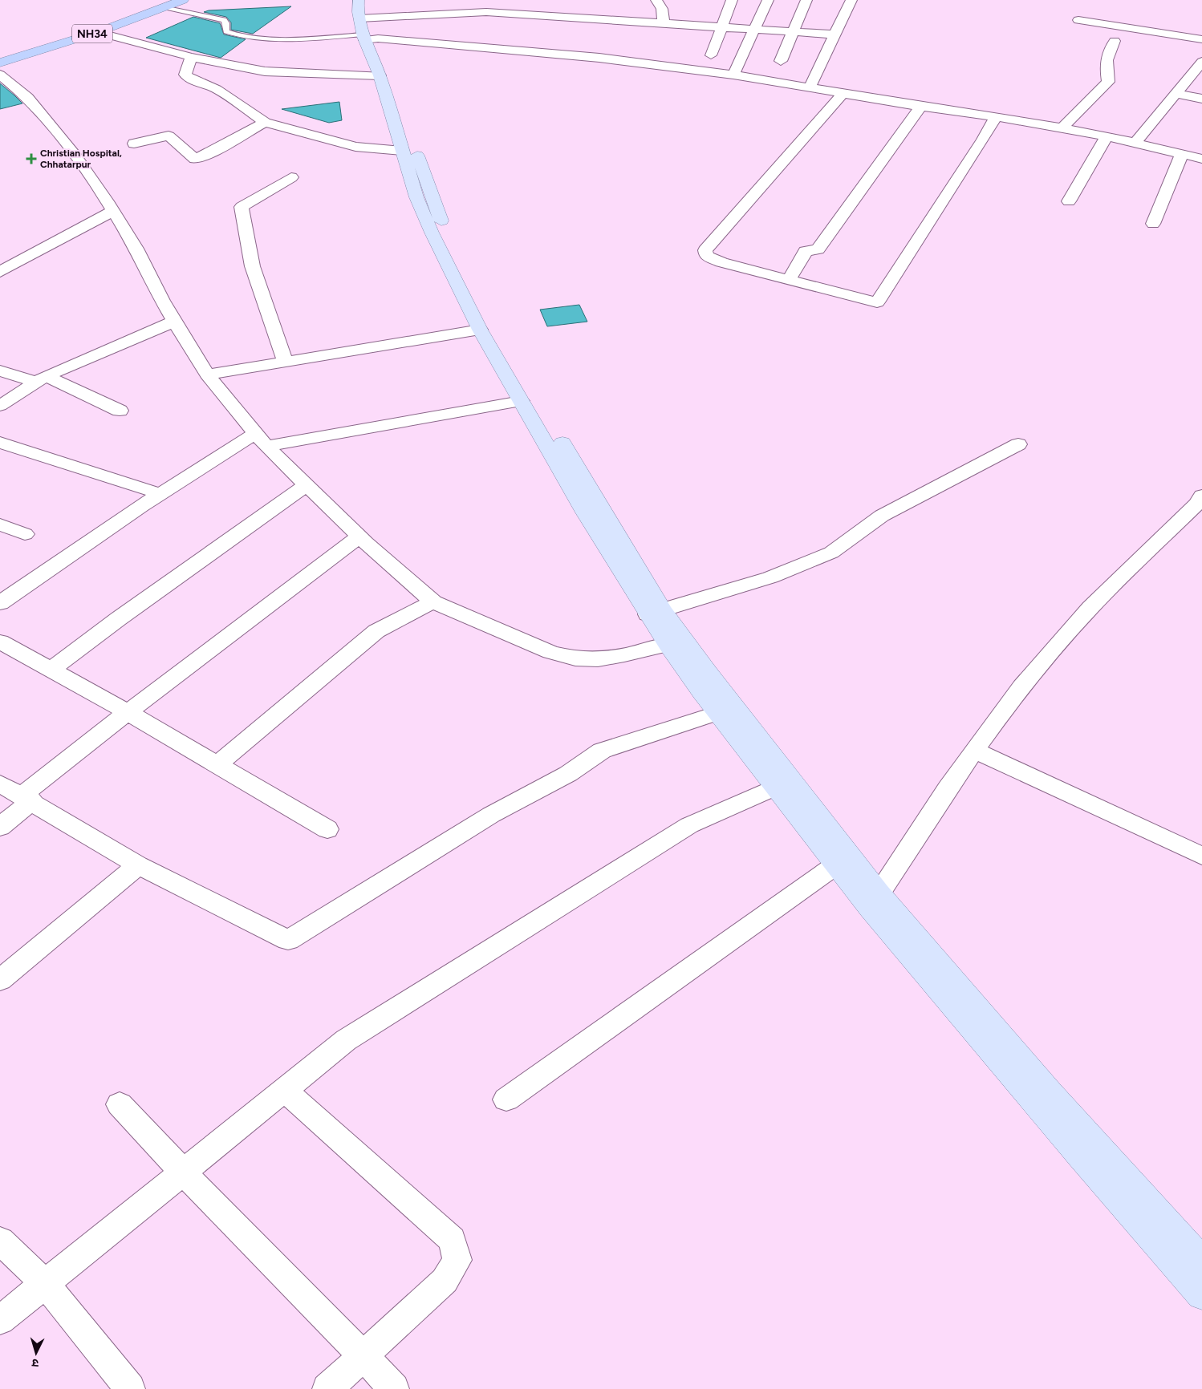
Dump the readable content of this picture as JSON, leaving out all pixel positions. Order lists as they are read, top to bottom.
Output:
{
  "streets": {
    "highway": ["NH34"]
  },
  "places": {
    "health": ["Christian Hospital, Chhatarpur"]
  },
  "north": "bottom"
}
